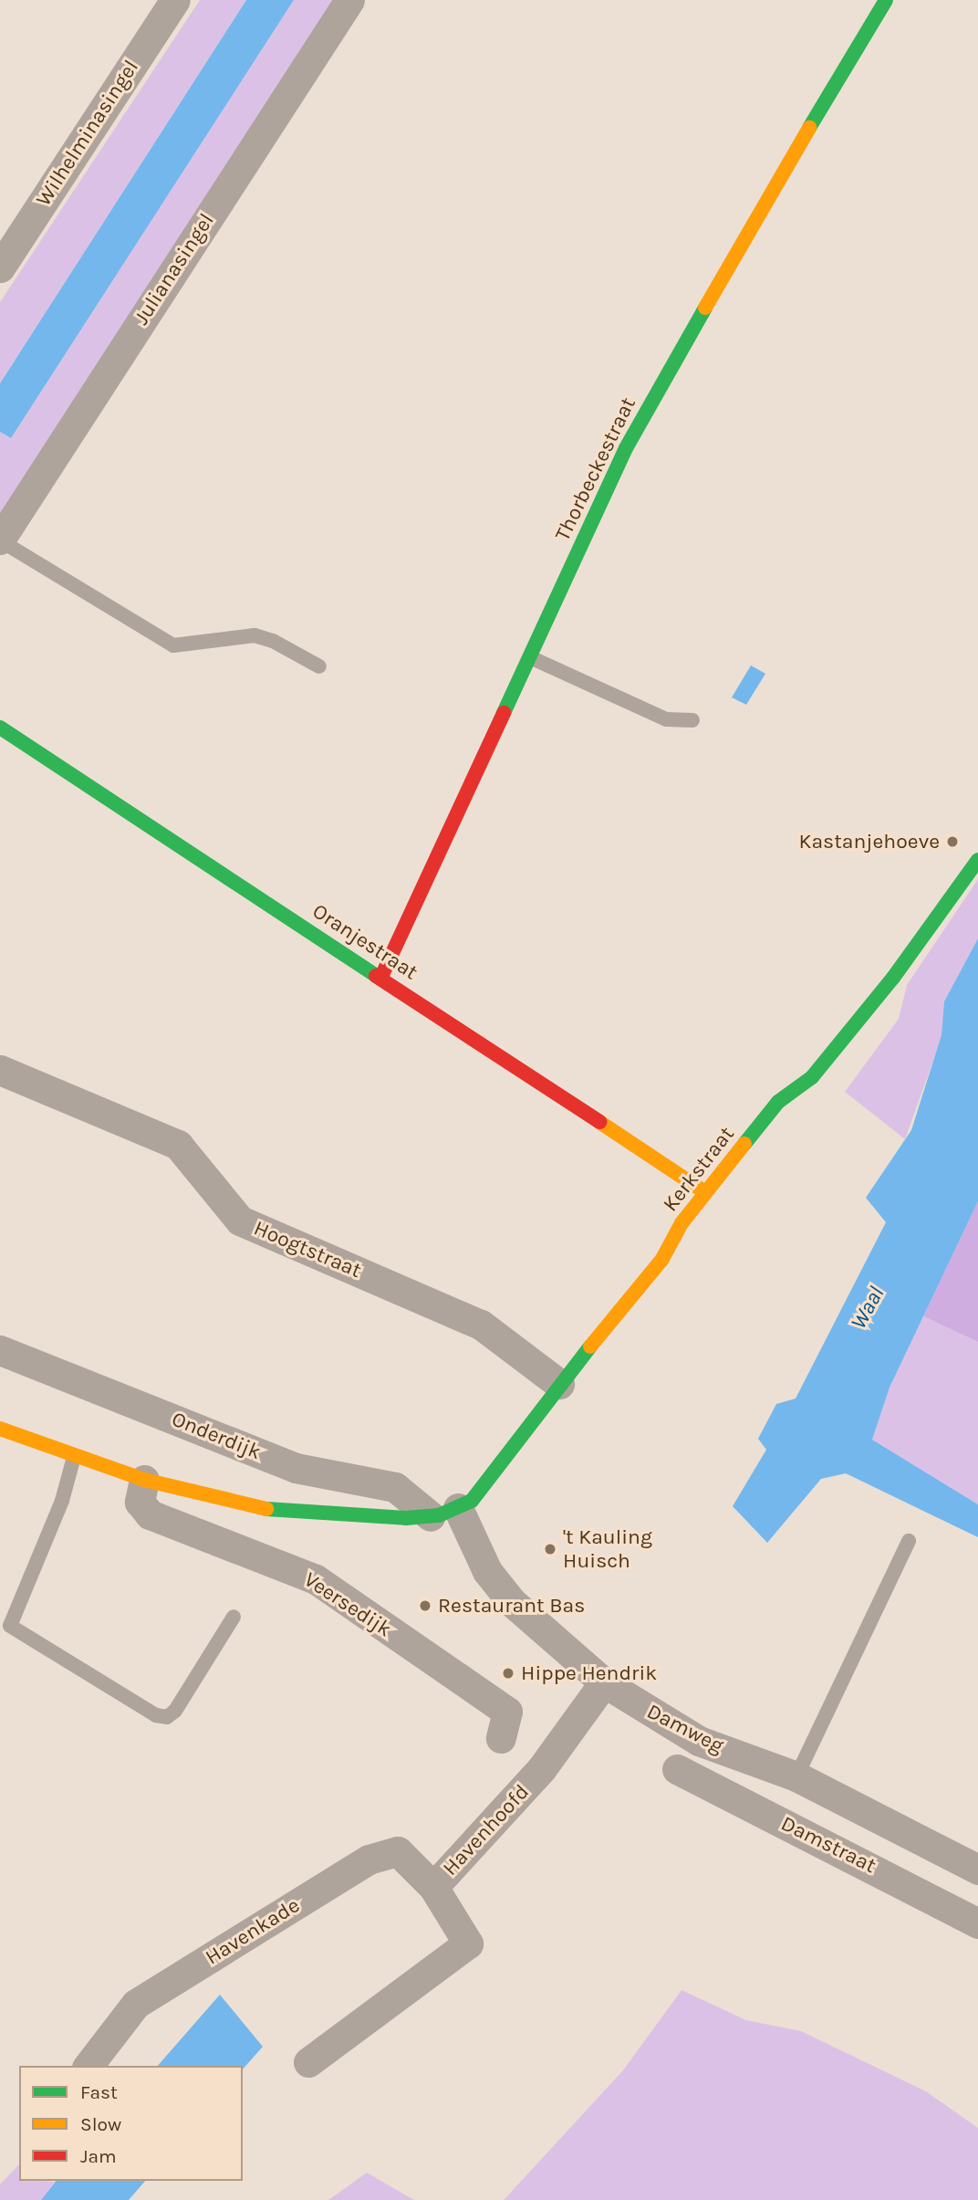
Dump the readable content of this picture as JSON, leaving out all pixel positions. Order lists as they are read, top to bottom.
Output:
{
  "streets": {
    "street": [
      "Wilhelminasingel",
      "Julianasingel",
      "Thorbeckestraat",
      "Oranjestraat",
      "Kerkstraat",
      "Hoogtstraat",
      "Onderdijk",
      "Veersedijk",
      "Damweg",
      "Havenhoofd",
      "Damstraat",
      "Havenkade"
    ]
  },
  "crossings": [
    ["Thorbeckestraat", "Oranjestraat"],
    ["Oranjestraat", "Kerkstraat"],
    ["Kerkstraat", "Hoogtstraat"],
    ["Kerkstraat", "Onderdijk"],
    ["Kerkstraat", "Damweg"],
    ["Onderdijk", "Damweg"],
    ["Damweg", "Havenhoofd"],
    ["Havenhoofd", "Havenkade"]
  ],
  "water": ["Waal"],
  "places": [
    "Kastanjehoeve",
    "'t Kauling Huisch",
    "Restaurant Bas",
    "Hippe Hendrik"
  ],
  "legend": ["Fast", "Slow", "Jam"]
}
